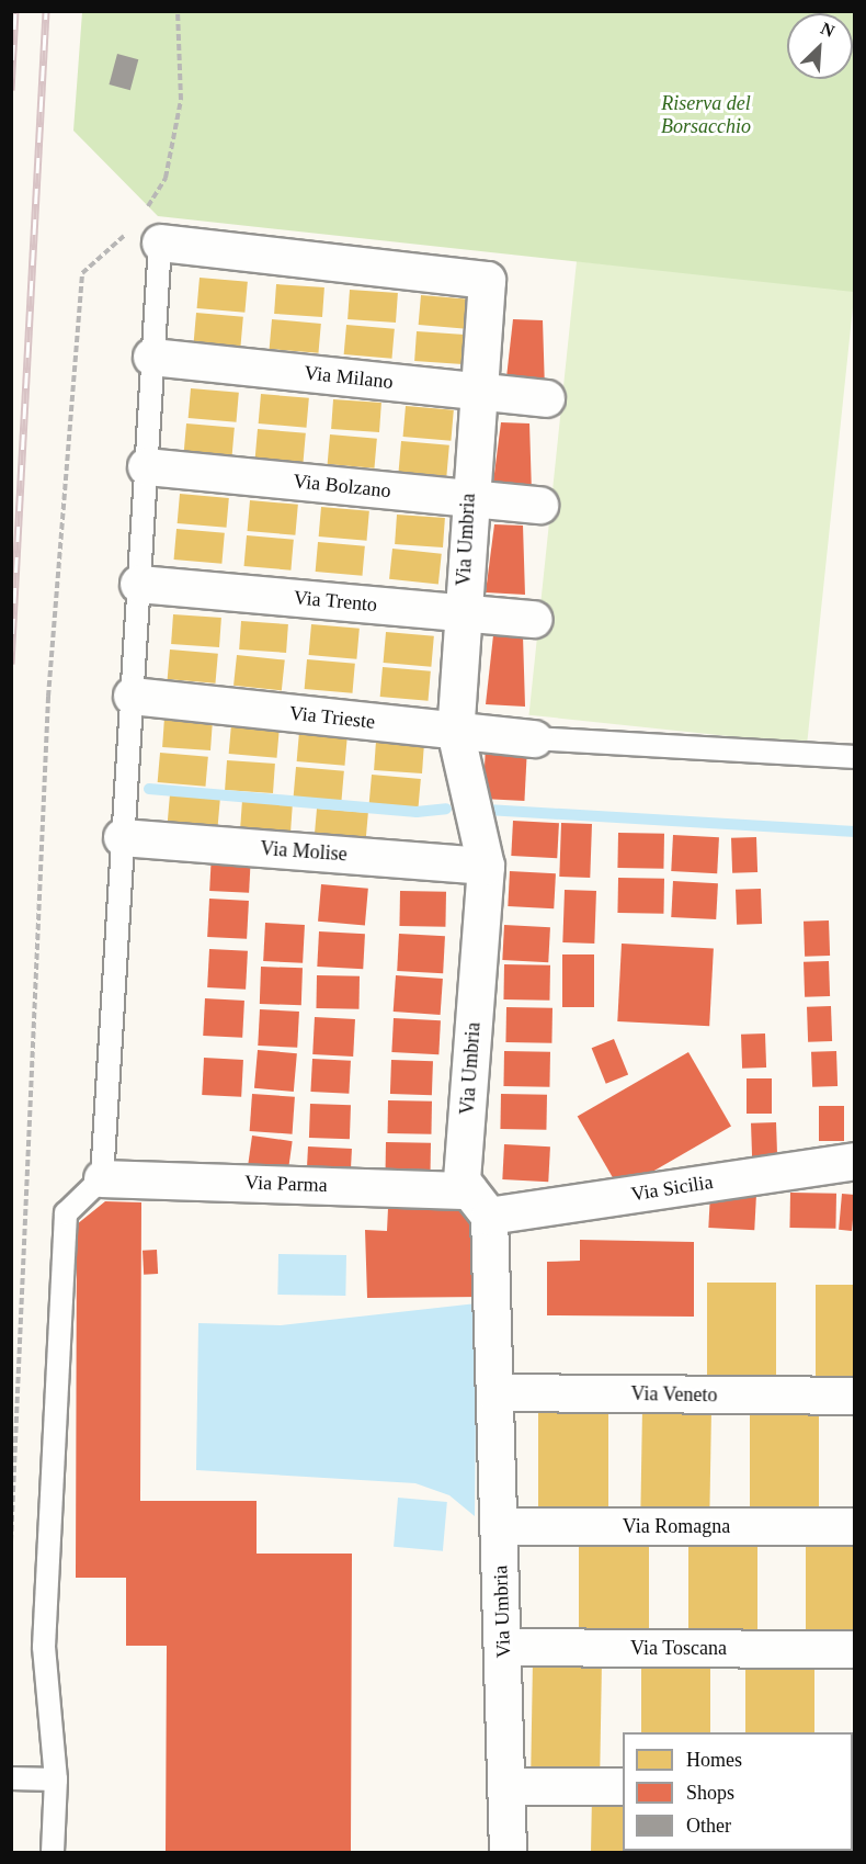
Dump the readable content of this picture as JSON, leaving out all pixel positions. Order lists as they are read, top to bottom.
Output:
{
  "streets": {
    "street": [
      "Via Milano",
      "Via Bolzano",
      "Via Umbria",
      "Via Trento",
      "Via Trieste",
      "Via Molise",
      "Via Parma",
      "Via Sicilia",
      "Via Veneto",
      "Via Romagna",
      "Via Toscana"
    ]
  },
  "crossings": [
    ["Via Milano", "Via Umbria"],
    ["Via Bolzano", "Via Umbria"],
    ["Via Umbria", "Via Trento"],
    ["Via Umbria", "Via Trieste"],
    ["Via Umbria", "Via Molise"],
    ["Via Umbria", "Via Parma"],
    ["Via Umbria", "Via Sicilia"],
    ["Via Umbria", "Via Veneto"],
    ["Via Umbria", "Via Romagna"],
    ["Via Umbria", "Via Toscana"],
    ["Via Parma", "Via Sicilia"]
  ],
  "parks": ["Riserva del Borsacchio"],
  "legend": ["Homes", "Shops", "Other"],
  "north": "top right"
}
